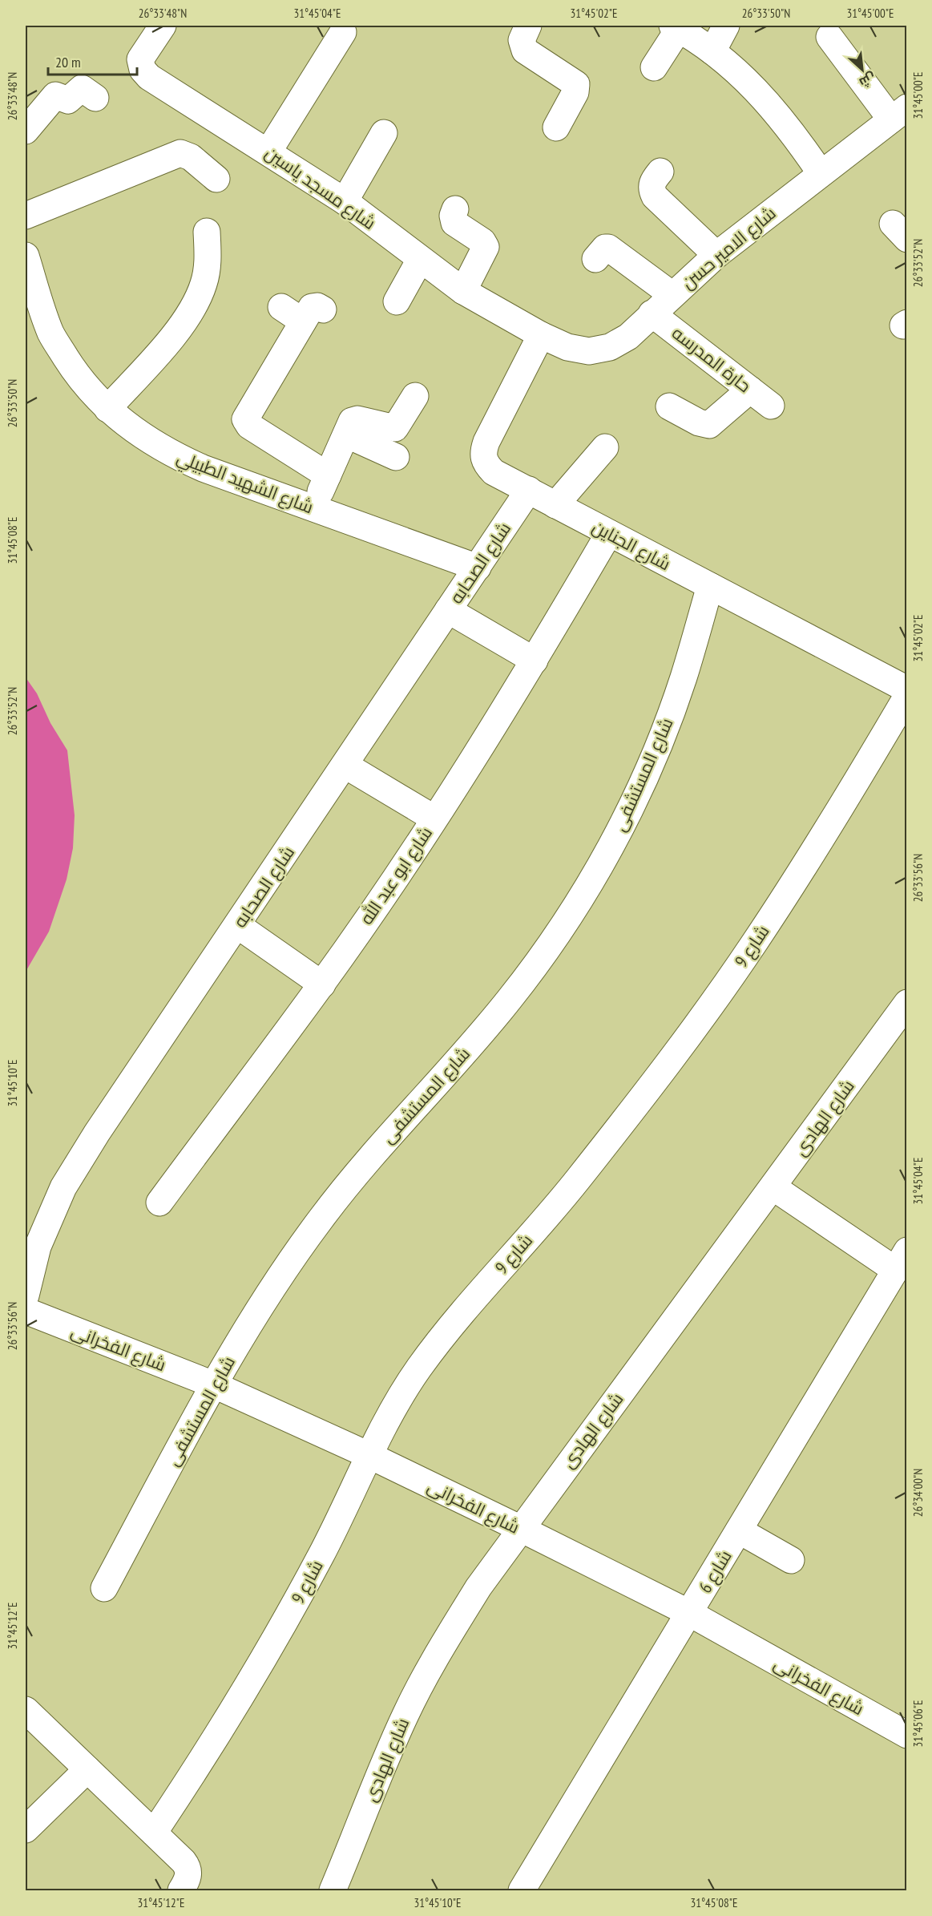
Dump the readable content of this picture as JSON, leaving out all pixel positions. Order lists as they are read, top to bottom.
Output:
{
  "streets": {
    "street": [
      "شارع مسجد ياسين",
      "شارع الامير حسن",
      "حارة المدرسه",
      "شارع الشهيد الطبيلي",
      "شارع الجناين",
      "شارع الصحابه",
      "شارع المستشفى",
      "شارع ابو عبد الله",
      "شارع 9",
      "شارع الهادى",
      "شارع الفخرانى",
      "شارع 6"
    ]
  },
  "crossings": [
    ["شارع مسجد ياسين", "شارع الامير حسن"],
    ["شارع مسجد ياسين", "شارع الجناين"],
    ["شارع الامير حسن", "حارة المدرسه"],
    ["شارع الامير حسن", "شارع الجناين"],
    ["شارع الشهيد الطبيلي", "شارع الصحابه"],
    ["شارع الجناين", "شارع الصحابه"],
    ["شارع الجناين", "شارع المستشفى"],
    ["شارع الجناين", "شارع ابو عبد الله"],
    ["شارع المستشفى", "شارع الفخرانى"],
    ["شارع 9", "شارع الفخرانى"],
    ["شارع الهادى", "شارع الفخرانى"],
    ["شارع الفخرانى", "شارع 6"]
  ],
  "scale_bar": "20 m",
  "north": "bottom right",
  "coordinates": [
    "26°33'48\"N",
    "31°45'04\"E",
    "31°45'02\"E",
    "26°33'50\"N",
    "31°45'00\"E",
    "26°33'52\"N",
    "31°45'08\"E",
    "26°33'56\"N",
    "31°45'10\"E",
    "26°34'00\"N",
    "31°45'12\"E",
    "31°45'06\"E"
  ]
}
